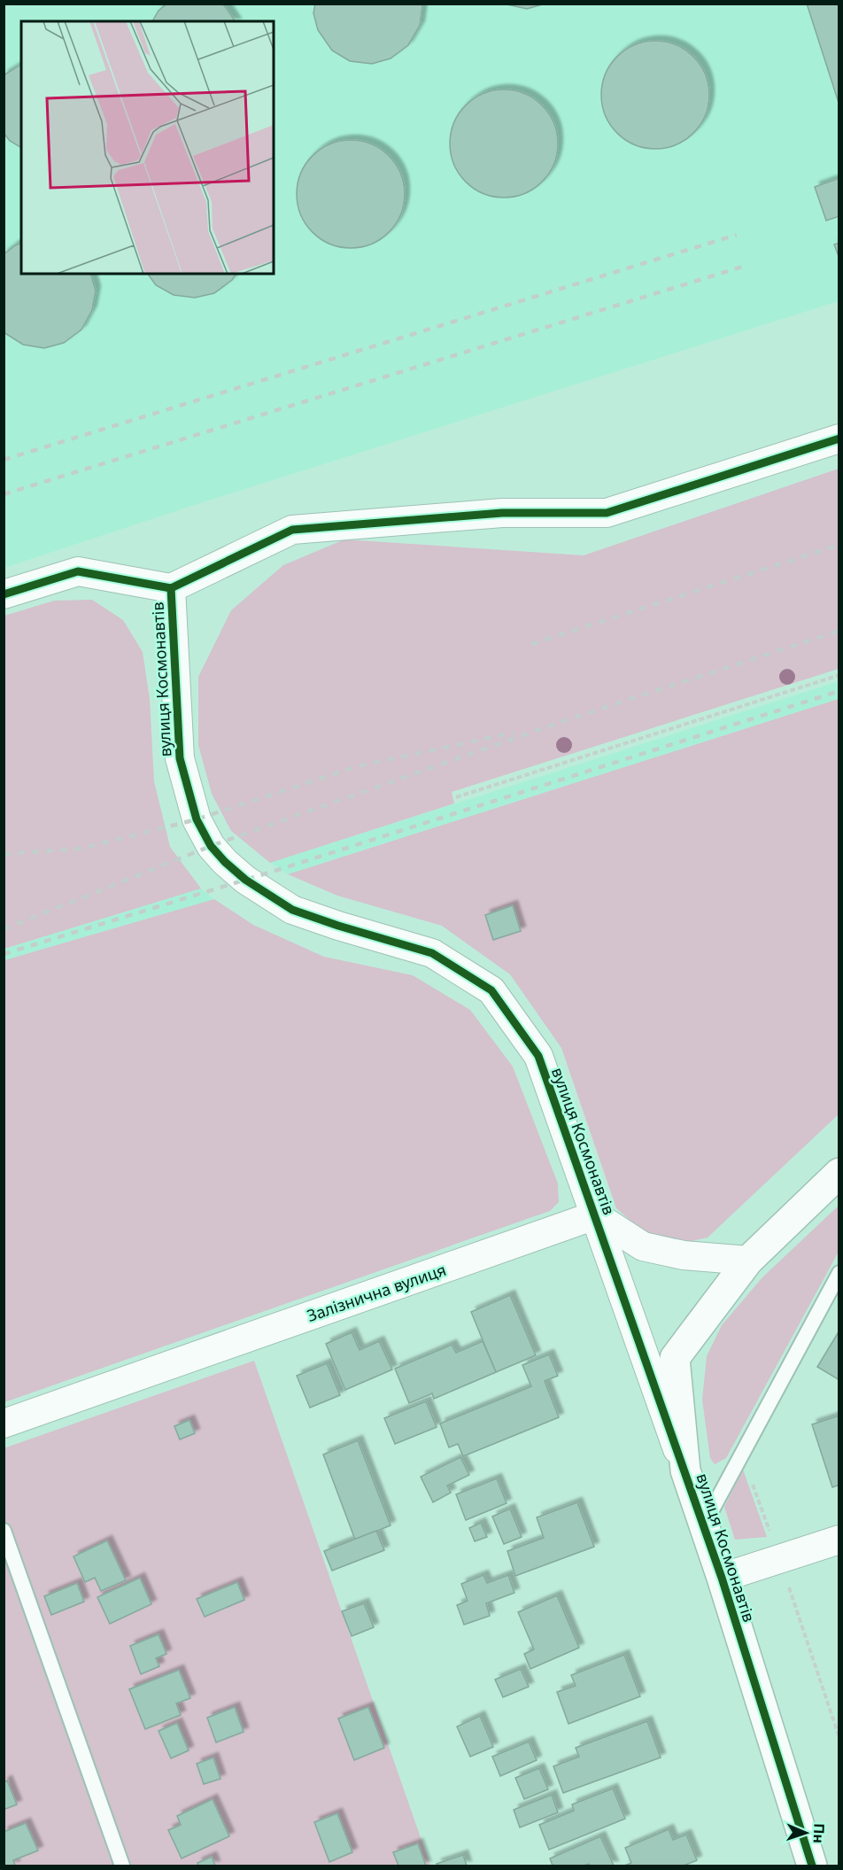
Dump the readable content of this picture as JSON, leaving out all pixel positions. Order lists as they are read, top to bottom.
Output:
{
  "streets": {
    "street": ["вулиця Космонавтів", "Залізнична вулиця"]
  },
  "crossings": [
    ["вулиця Космонавтів", "Залізнична вулиця"]
  ],
  "north": "right"
}
